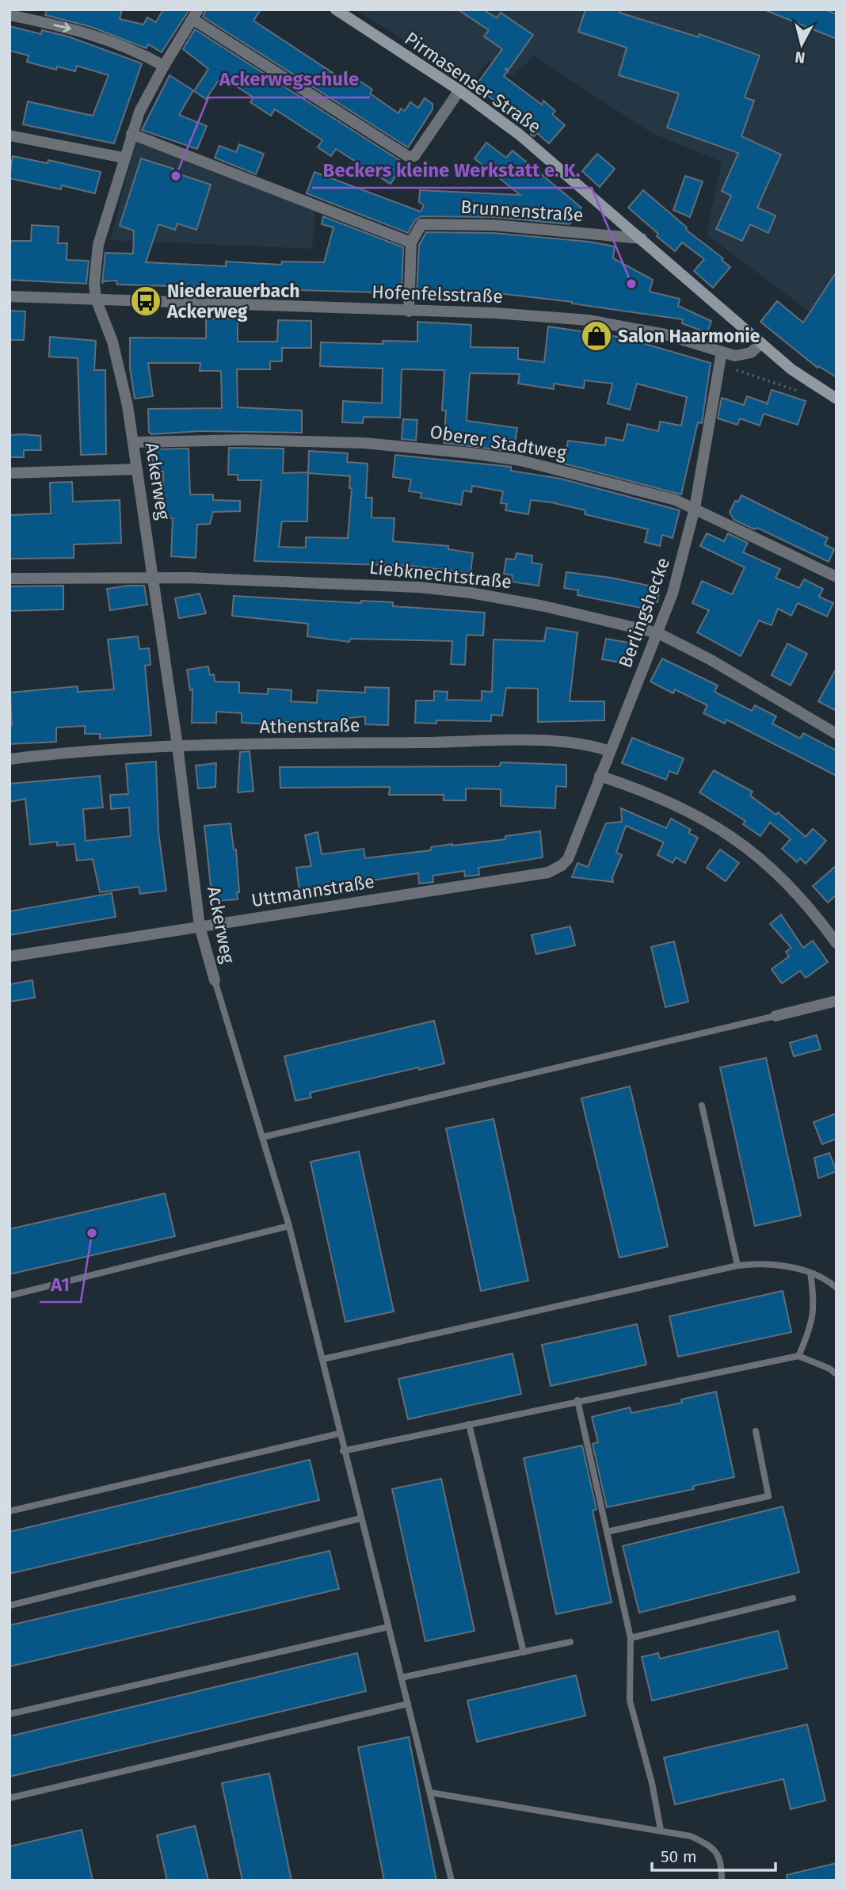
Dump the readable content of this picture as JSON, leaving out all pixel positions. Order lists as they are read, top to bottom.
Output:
{
  "streets": {
    "main road": ["Pirmasenser Straße"],
    "street": [
      "Brunnenstraße",
      "Hofenfelsstraße",
      "Oberer Stadtweg",
      "Ackerweg",
      "Liebknechtstraße",
      "Berlingshecke",
      "Athenstraße",
      "Uttmannstraße"
    ]
  },
  "crossings": [
    ["Pirmasenser Straße", "Brunnenstraße"],
    ["Pirmasenser Straße", "Hofenfelsstraße"],
    ["Hofenfelsstraße", "Ackerweg"],
    ["Hofenfelsstraße", "Berlingshecke"],
    ["Oberer Stadtweg", "Ackerweg"],
    ["Oberer Stadtweg", "Berlingshecke"],
    ["Ackerweg", "Liebknechtstraße"],
    ["Ackerweg", "Athenstraße"],
    ["Ackerweg", "Uttmannstraße"],
    ["Liebknechtstraße", "Berlingshecke"],
    ["Berlingshecke", "Athenstraße"],
    ["Berlingshecke", "Uttmannstraße"]
  ],
  "places": {
    "other": ["Ackerwegschule", "Beckers kleine Werkstatt e. K.", "A1"],
    "bus stop": ["Niederauerbach Ackerweg"],
    "shop": ["Salon Haarmonie"]
  },
  "scale_bar": "50 m",
  "north": "bottom"
}
